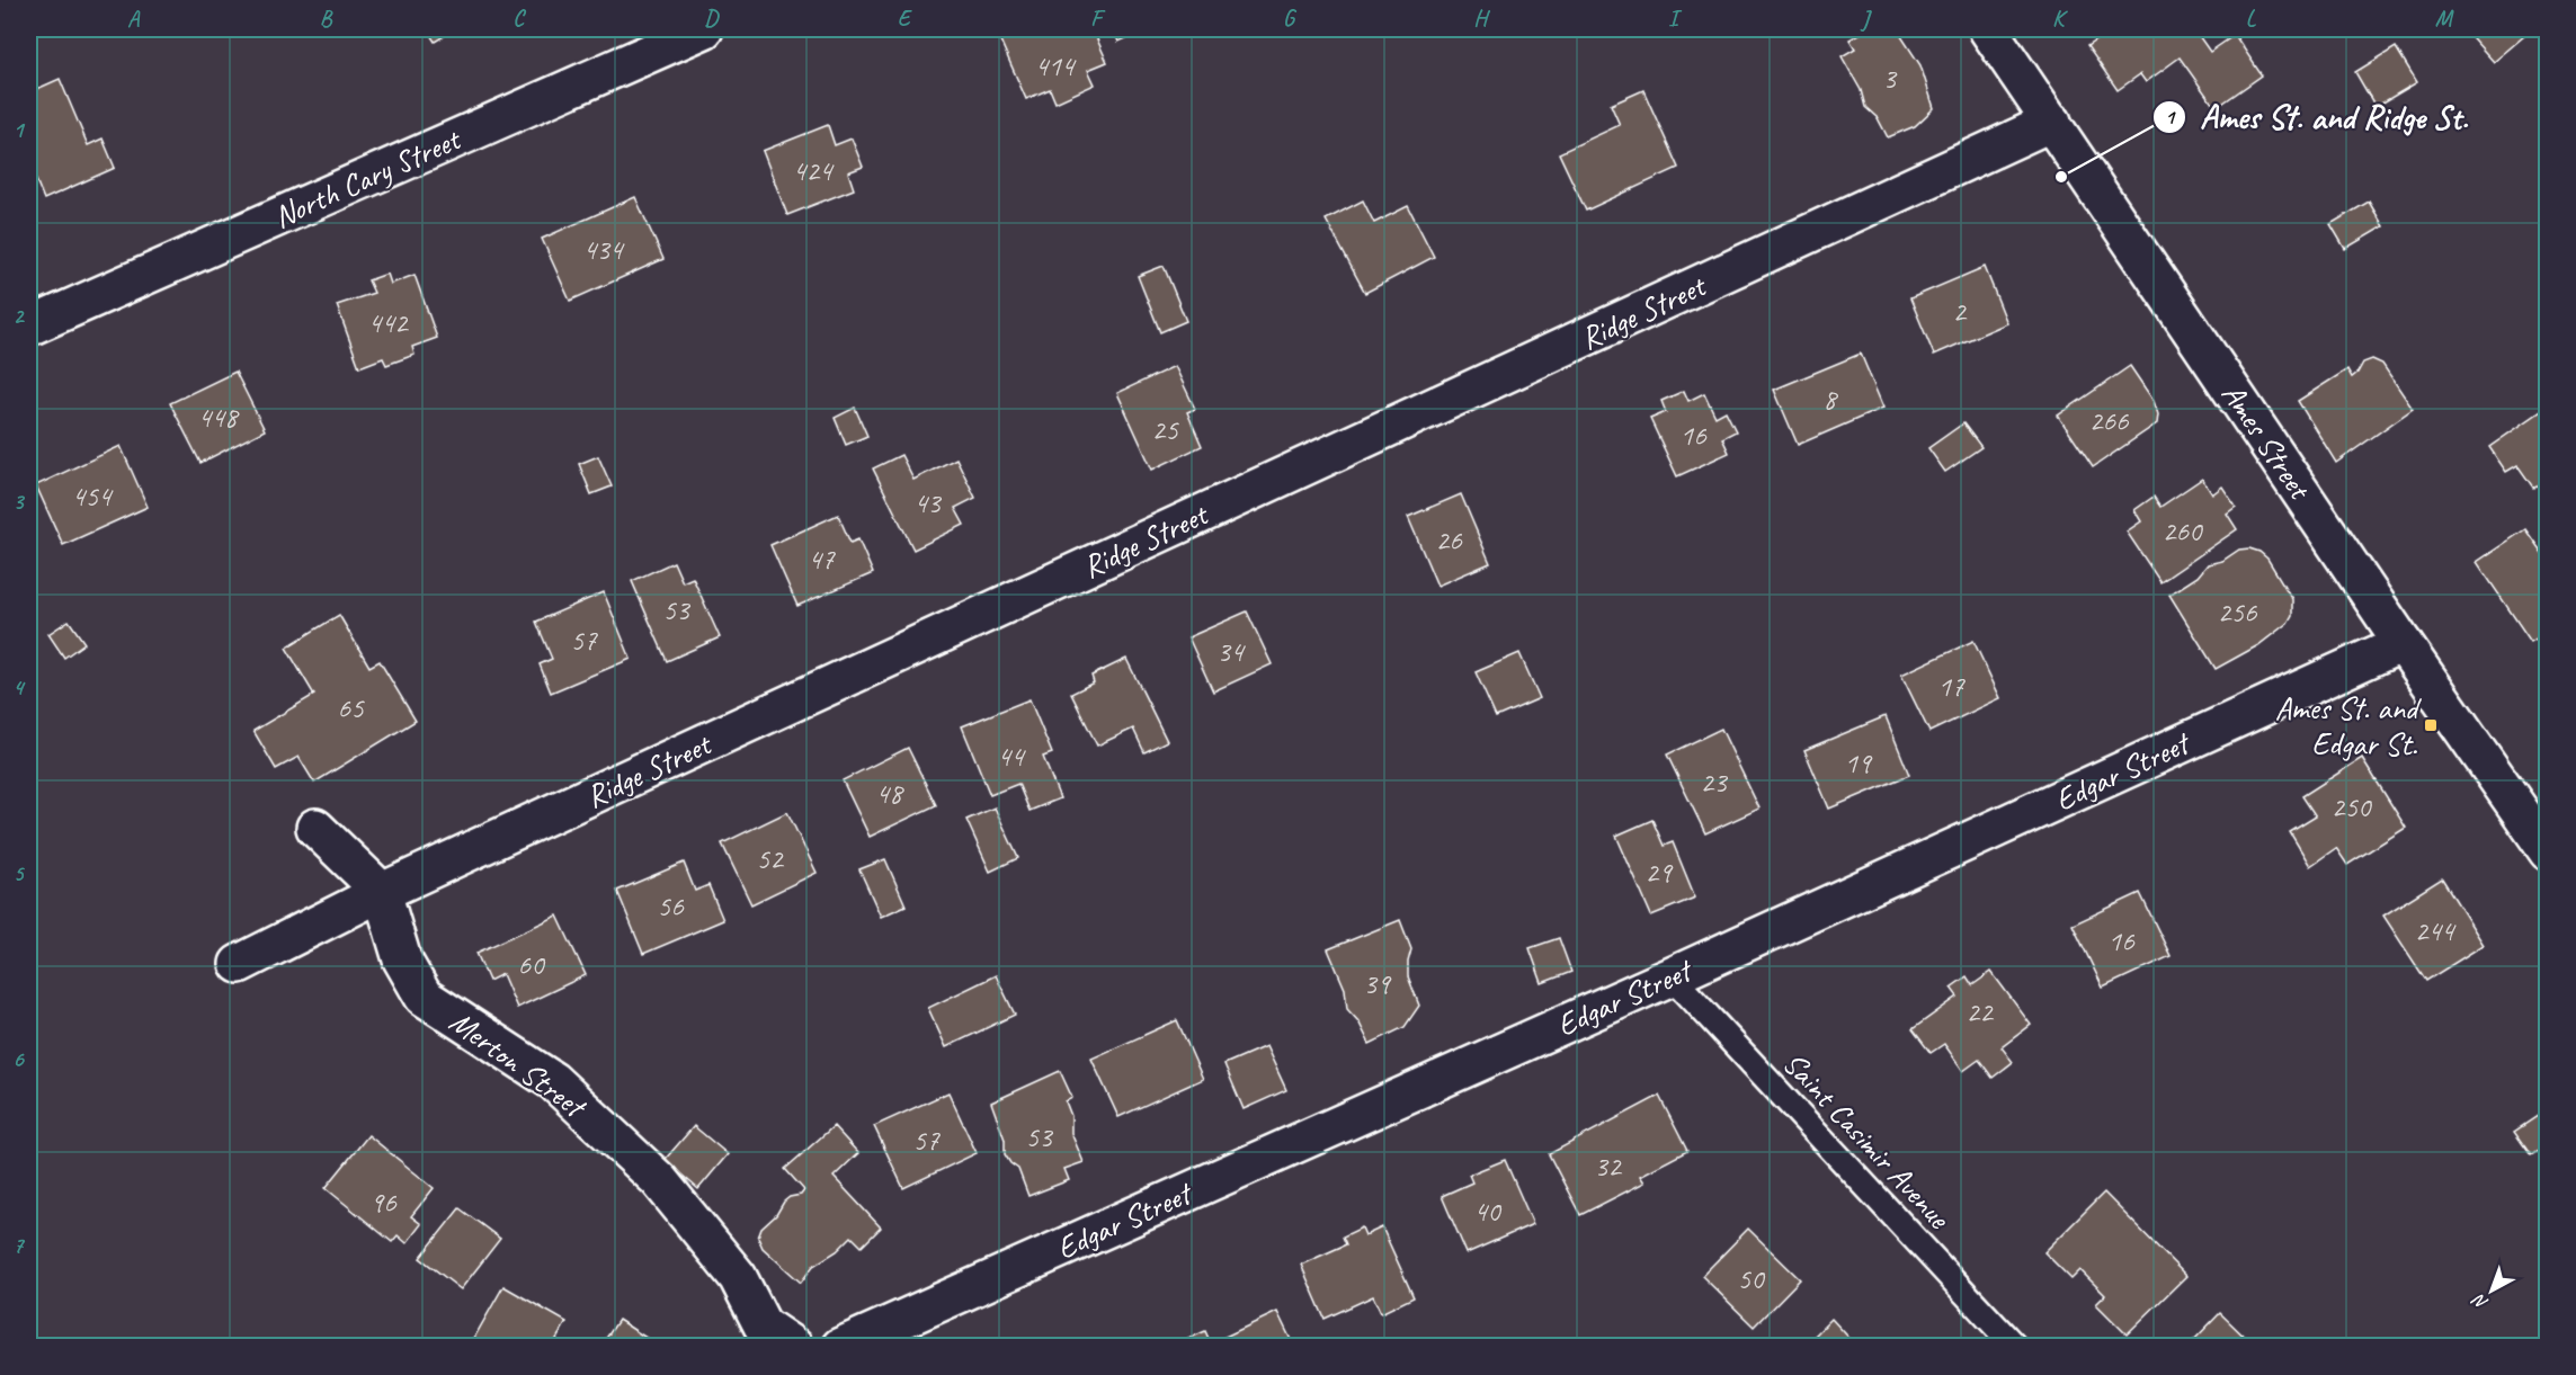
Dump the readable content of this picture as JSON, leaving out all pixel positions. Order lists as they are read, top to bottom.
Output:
{
  "streets": {
    "street": [
      "North Cary Street",
      "Ridge Street",
      "Ames Street",
      "Edgar Street",
      "Merton Street"
    ],
    "lane": ["Saint Casimir Avenue"]
  },
  "crossings": [
    ["Ridge Street", "Ames Street"],
    ["Ridge Street", "Merton Street"],
    ["Ames Street", "Edgar Street"],
    ["Edgar Street", "Saint Casimir Avenue"]
  ],
  "places": {
    "other": ["Ames St. and Ridge St."],
    "transit": ["Ames St. and Edgar St."]
  },
  "house_numbers": [
    "414",
    "3",
    "424",
    "434",
    "2",
    "442",
    "8",
    "448",
    "266",
    "25",
    "16",
    "454",
    "43",
    "260",
    "26",
    "47",
    "53",
    "256",
    "57",
    "34",
    "17",
    "65",
    "44",
    "19",
    "23",
    "48",
    "250",
    "52",
    "29",
    "56",
    "244",
    "16",
    "60",
    "39",
    "22",
    "53",
    "57",
    "32",
    "96",
    "40",
    "50"
  ],
  "north": "bottom left",
  "grid": {
    "columns": [
      "A",
      "B",
      "C",
      "D",
      "E",
      "F",
      "G",
      "H",
      "I",
      "J",
      "K",
      "L",
      "M"
    ],
    "rows": [
      "1",
      "2",
      "3",
      "4",
      "5",
      "6",
      "7"
    ]
  }
}
